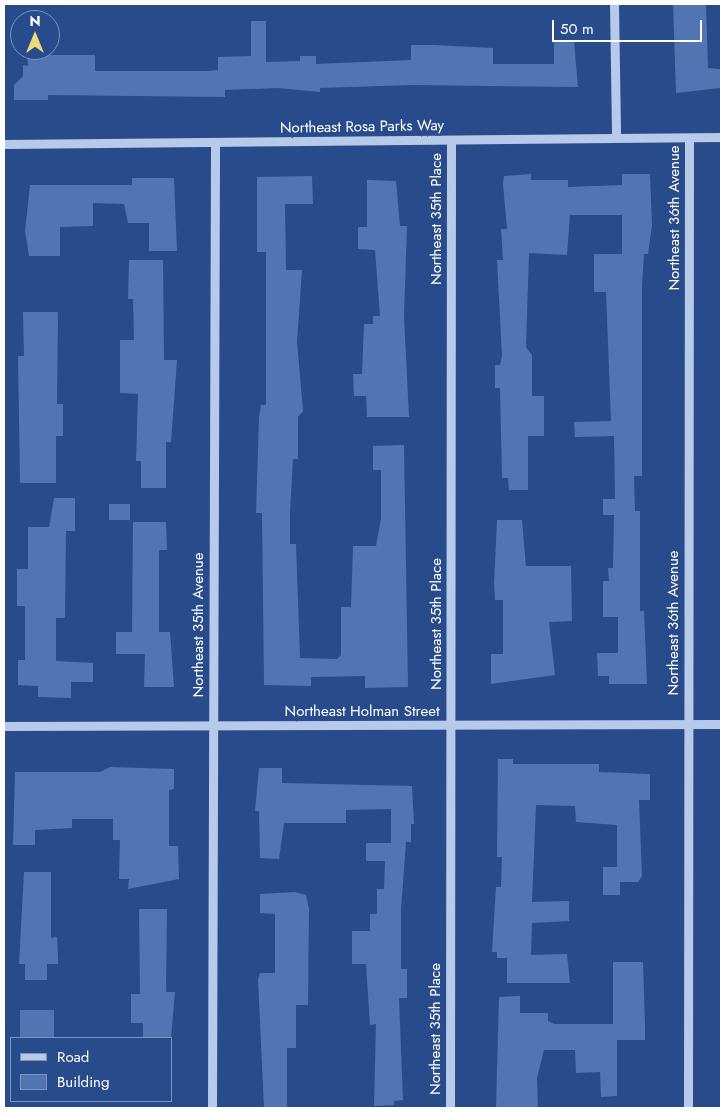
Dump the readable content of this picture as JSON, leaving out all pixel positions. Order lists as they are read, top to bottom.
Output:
{
  "streets": {
    "street": [
      "Northeast Rosa Parks Way",
      "Northeast 36th Avenue",
      "Northeast 35th Place",
      "Northeast 35th Avenue",
      "Northeast Holman Street"
    ]
  },
  "crossings": [
    ["Northeast Rosa Parks Way", "Northeast 36th Avenue"],
    ["Northeast Rosa Parks Way", "Northeast 35th Place"],
    ["Northeast Rosa Parks Way", "Northeast 35th Avenue"],
    ["Northeast 36th Avenue", "Northeast Holman Street"],
    ["Northeast 35th Place", "Northeast Holman Street"],
    ["Northeast 35th Avenue", "Northeast Holman Street"]
  ],
  "legend": ["Road", "Building"],
  "scale_bar": "50 m",
  "north": "top"
}
